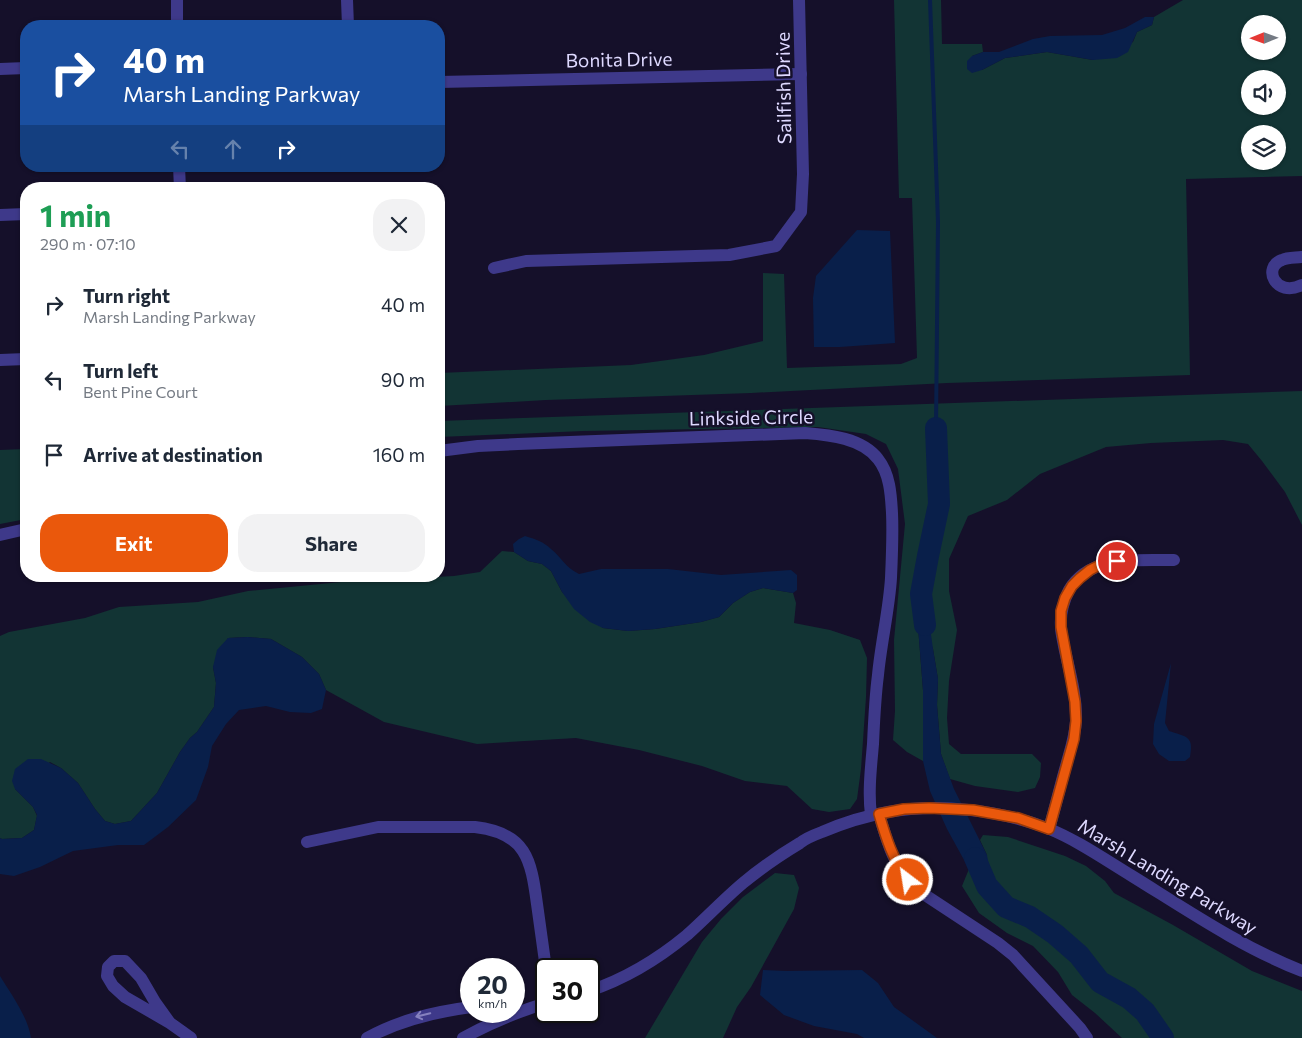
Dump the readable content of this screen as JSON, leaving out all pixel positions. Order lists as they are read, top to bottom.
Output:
{
  "streets": {
    "street": [
      "Bonita Drive",
      "Sailfish Drive",
      "Linkside Circle",
      "Marsh Landing Parkway"
    ]
  },
  "crossings": [
    ["Bonita Drive", "Sailfish Drive"],
    ["Linkside Circle", "Marsh Landing Parkway"]
  ],
  "north": "left",
  "page": {
    "turn": ["40 m", "Marsh Landing Parkway"],
    "heading": ["1 min", "290 m · 07:10"],
    "list": [
      {
        "name": "Turn right",
        "note": "Marsh Landing Parkway",
        "value": "40 m"
      },
      {
        "name": "Turn left",
        "note": "Bent Pine Court",
        "value": "90 m"
      },
      {
        "name": "Arrive at destination",
        "value": "160 m"
      }
    ],
    "buttons": ["Exit", "Share"],
    "speed": "20 km/h",
    "limit": "30"
  }
}
